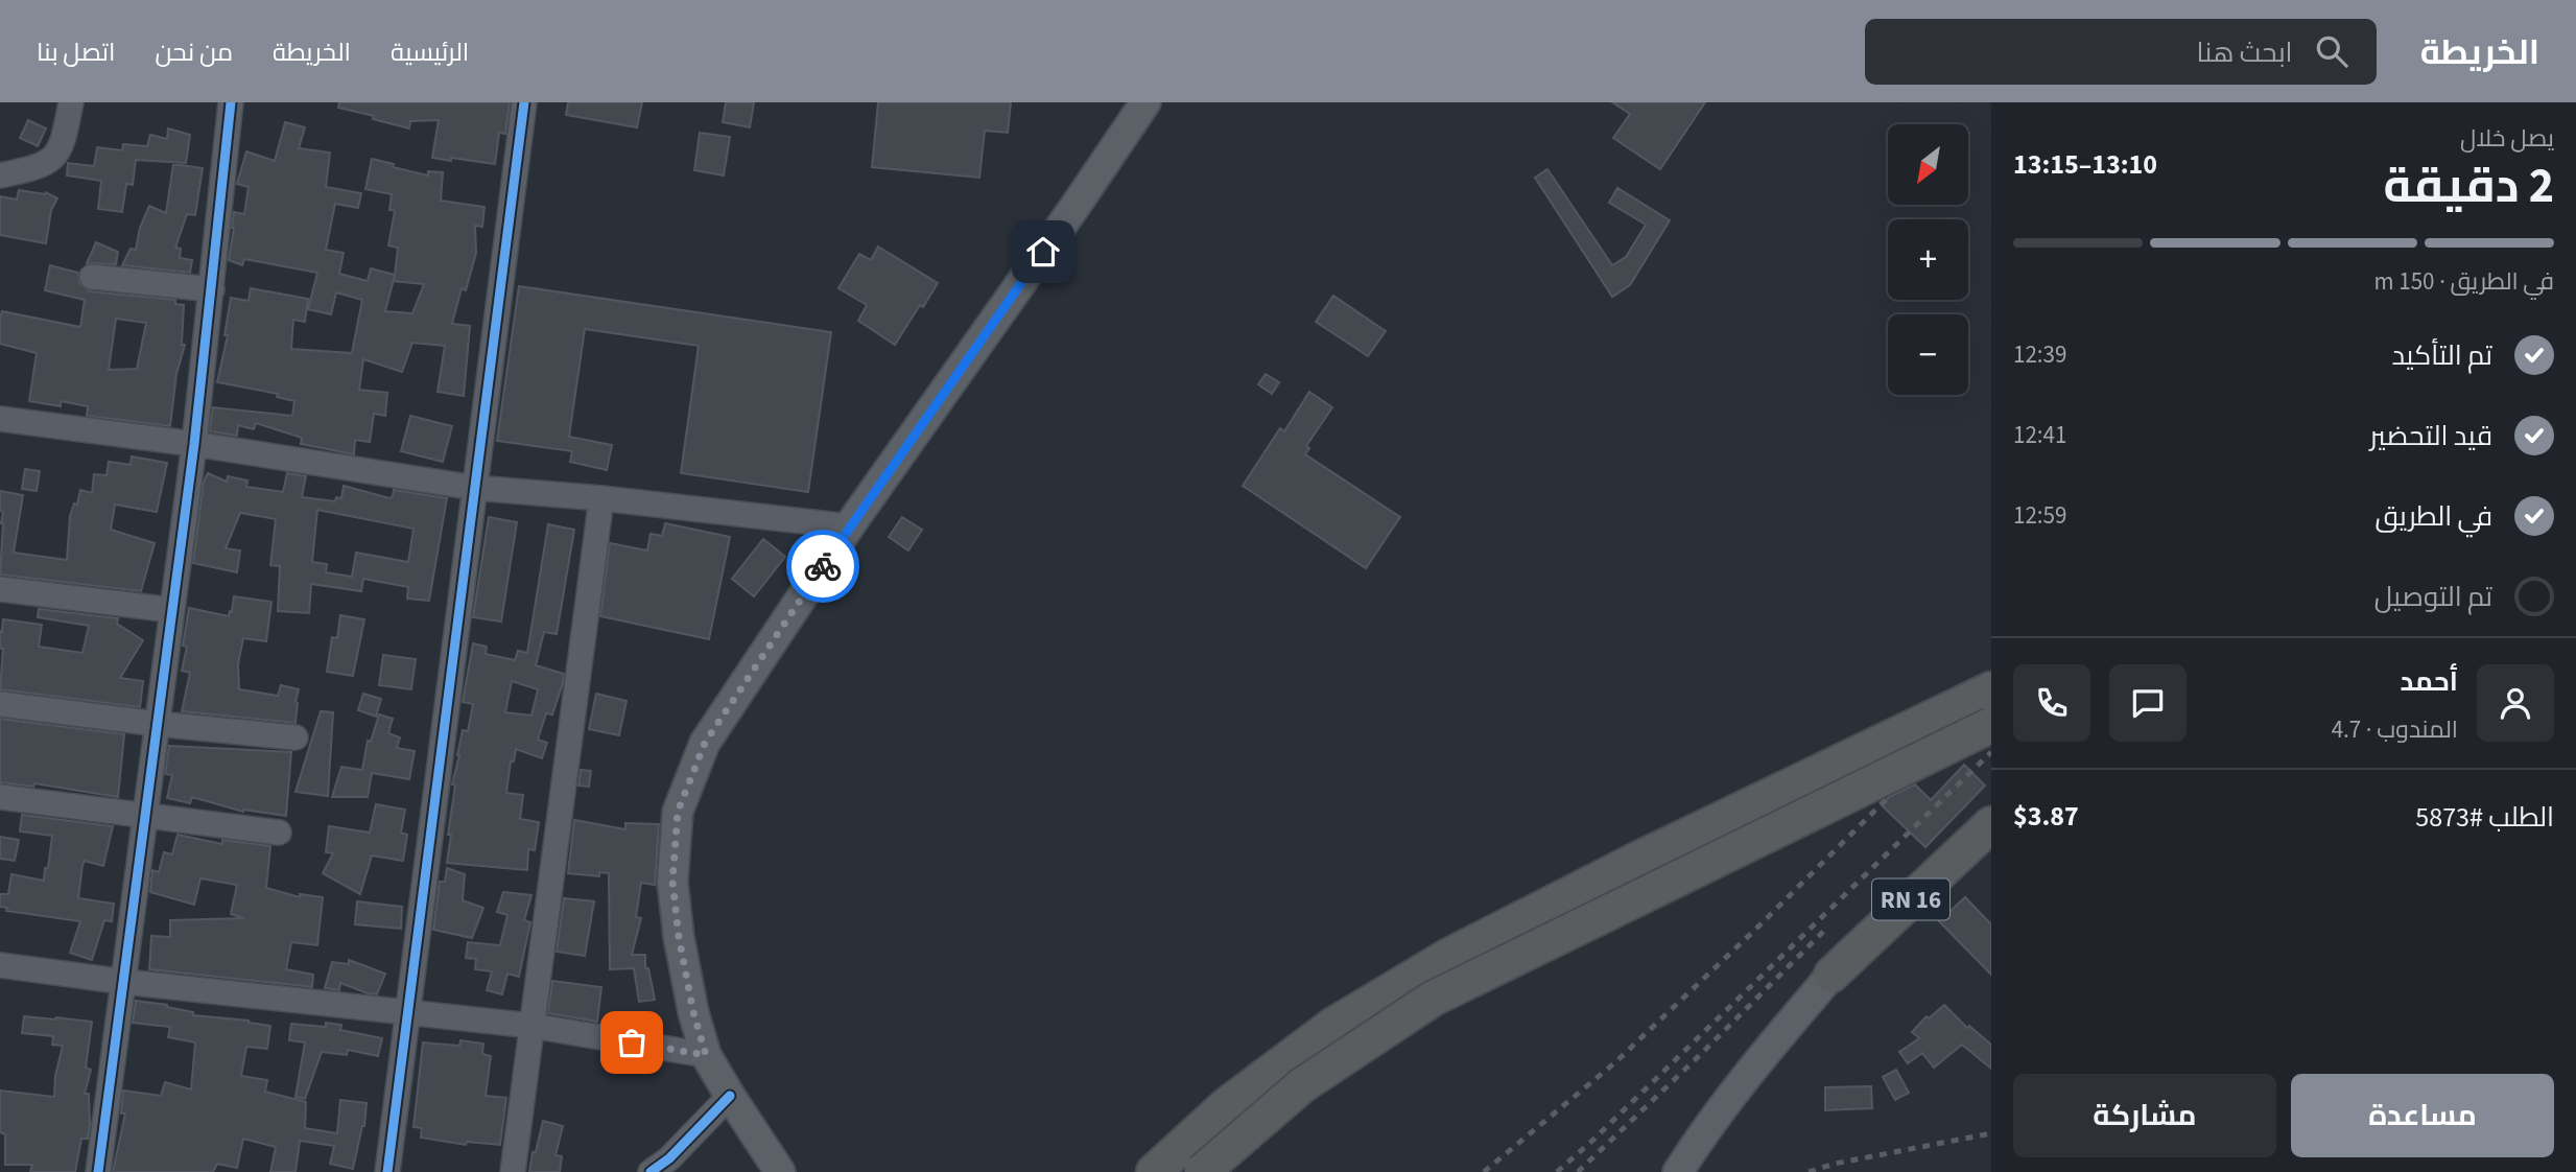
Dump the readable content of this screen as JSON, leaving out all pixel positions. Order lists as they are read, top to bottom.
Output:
{
  "streets": {
    "highway": ["RN 16"]
  },
  "north": "bottom left",
  "page": {
    "header": "الخريطة",
    "search": "ابحث هنا",
    "nav": [
      "الرئيسية",
      "الخريطة",
      "من نحن",
      "اتصل بنا"
    ],
    "heading": ["2 دقيقة", "يصل خلال", "13:10–13:15"],
    "panel": [
      "أحمد",
      "المندوب · 4.7",
      "الطلب #5873",
      "$3.87"
    ],
    "map_buttons": ["+", "−"],
    "bar": "في الطريق · 150 m",
    "list": [
      ["تم التأكيد", "12:39"],
      ["قيد التحضير", "12:41"],
      ["في الطريق", "12:59"],
      "تم التوصيل"
    ],
    "buttons": ["مساعدة", "مشاركة"]
  }
}
